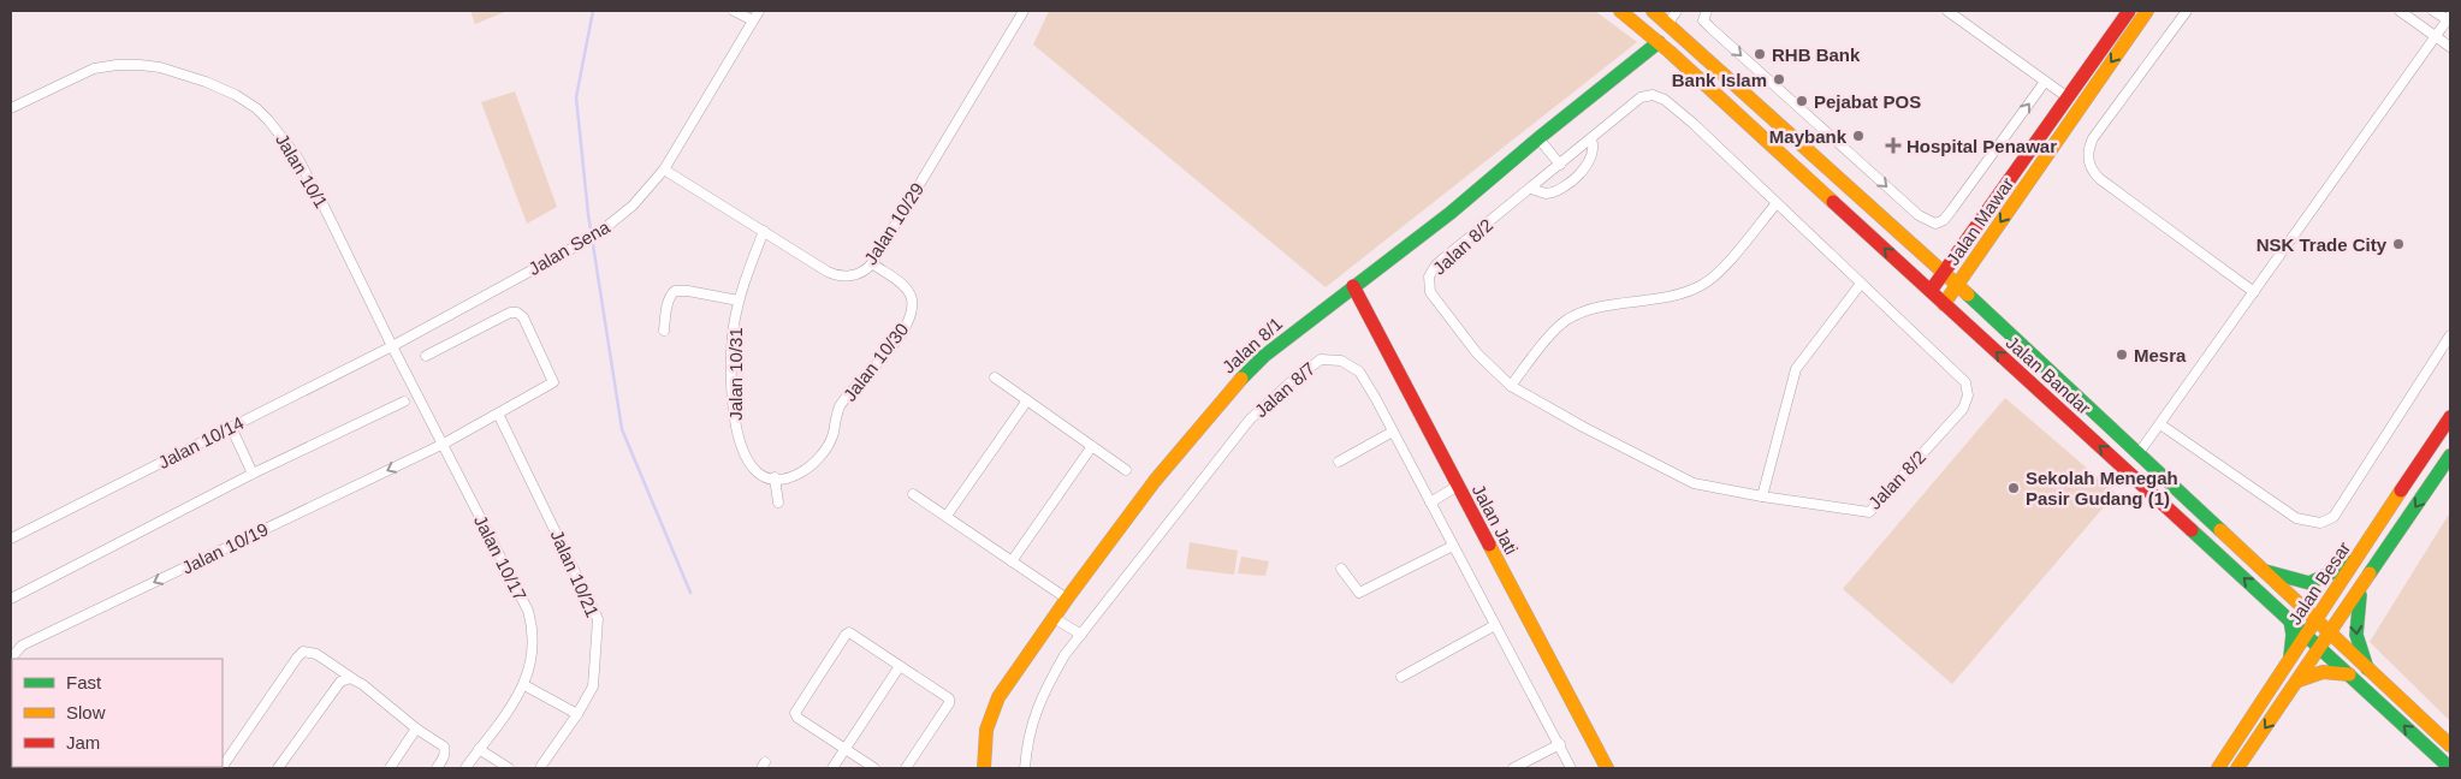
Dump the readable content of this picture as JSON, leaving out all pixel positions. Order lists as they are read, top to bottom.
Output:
{
  "streets": {
    "main road": [
      "Jalan Mawar",
      "Jalan 8/1",
      "Jalan Bandar",
      "Jalan Jati",
      "Jalan Besar"
    ],
    "street": [
      "Jalan 10/1",
      "Jalan 10/29",
      "Jalan 8/2",
      "Jalan Sena",
      "Jalan 10/30",
      "Jalan 10/31",
      "Jalan 8/7",
      "Jalan 10/14",
      "Jalan 10/19",
      "Jalan 10/17",
      "Jalan 10/21"
    ]
  },
  "crossings": [
    ["Jalan 10/1", "Jalan Sena"],
    ["Jalan 10/1", "Jalan 10/14"],
    ["Jalan 10/1", "Jalan 10/17"],
    ["Jalan Mawar", "Jalan Bandar"],
    ["Jalan 10/29", "Jalan Sena"],
    ["Jalan 10/29", "Jalan 10/30"],
    ["Jalan 10/29", "Jalan 10/31"],
    ["Jalan Sena", "Jalan 10/14"],
    ["Jalan Sena", "Jalan 10/17"],
    ["Jalan 8/1", "Jalan Bandar"],
    ["Jalan 8/1", "Jalan Jati"],
    ["Jalan 10/30", "Jalan 10/31"],
    ["Jalan Bandar", "Jalan Besar"],
    ["Jalan 10/14", "Jalan 10/17"],
    ["Jalan 10/19", "Jalan 10/17"],
    ["Jalan 10/19", "Jalan 10/21"]
  ],
  "places": {
    "other": [
      "RHB Bank",
      "Bank Islam",
      "Pejabat POS",
      "Maybank",
      "NSK Trade City",
      "Mesra",
      "Sekolah Menegah Pasir Gudang (1)"
    ],
    "health": ["Hospital Penawar"]
  },
  "legend": ["Fast", "Slow", "Jam"]
}
